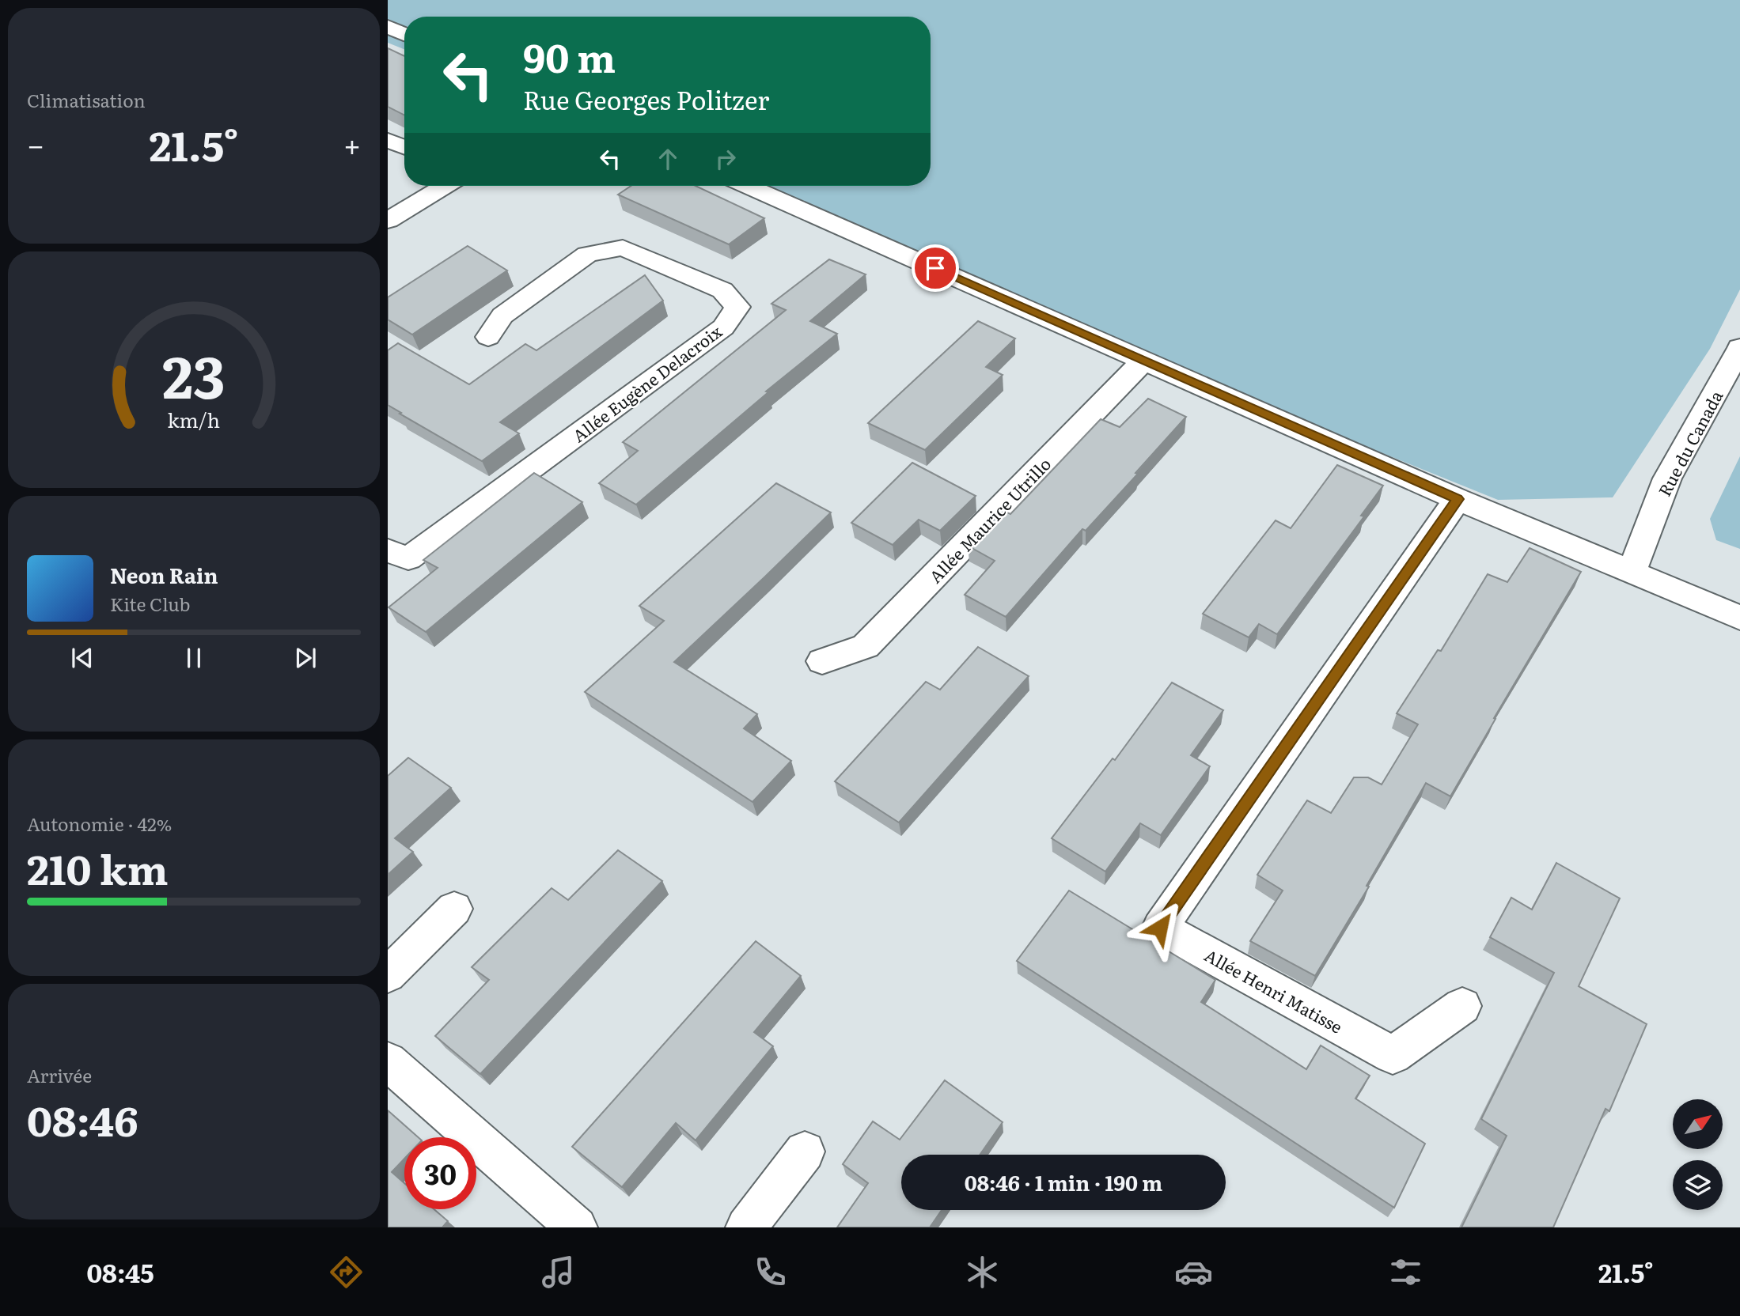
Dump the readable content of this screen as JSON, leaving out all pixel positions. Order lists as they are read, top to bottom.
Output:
{
  "streets": {
    "street": [
      "Allée Eugène Delacroix",
      "Rue du Canada",
      "Allée Maurice Utrillo",
      "Allée Henri Matisse"
    ]
  },
  "north": "top right",
  "page": {
    "tile": [
      "Climatisation",
      ["Autonomie · 42%", "210 km"],
      ["Arrivée", "08:46"]
    ],
    "turn": ["90 m", "Rue Georges Politzer"],
    "heat": ["−", "21.5°", "+"],
    "song": ["Neon Rain", "Kite Club"],
    "limit": "30",
    "trip": "08:46 · 1 min · 190 m",
    "tabs": ["08:45", "21.5°"],
    "gauge": ["23", "km/h"]
  }
}
